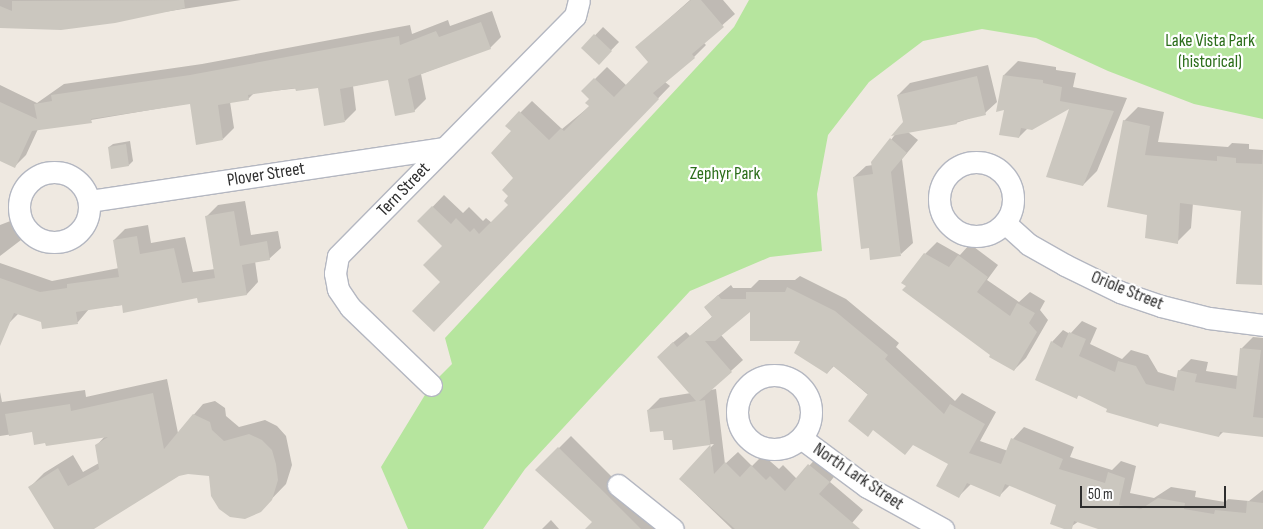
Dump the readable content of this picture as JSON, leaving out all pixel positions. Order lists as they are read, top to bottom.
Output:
{
  "streets": {
    "street": [
      "Plover Street",
      "Tern Street",
      "Oriole Street",
      "North Lark Street"
    ]
  },
  "crossings": [
    ["Plover Street", "Tern Street"]
  ],
  "parks": ["Lake Vista Park (historical)", "Zephyr Park"],
  "scale_bar": "50 m"
}
